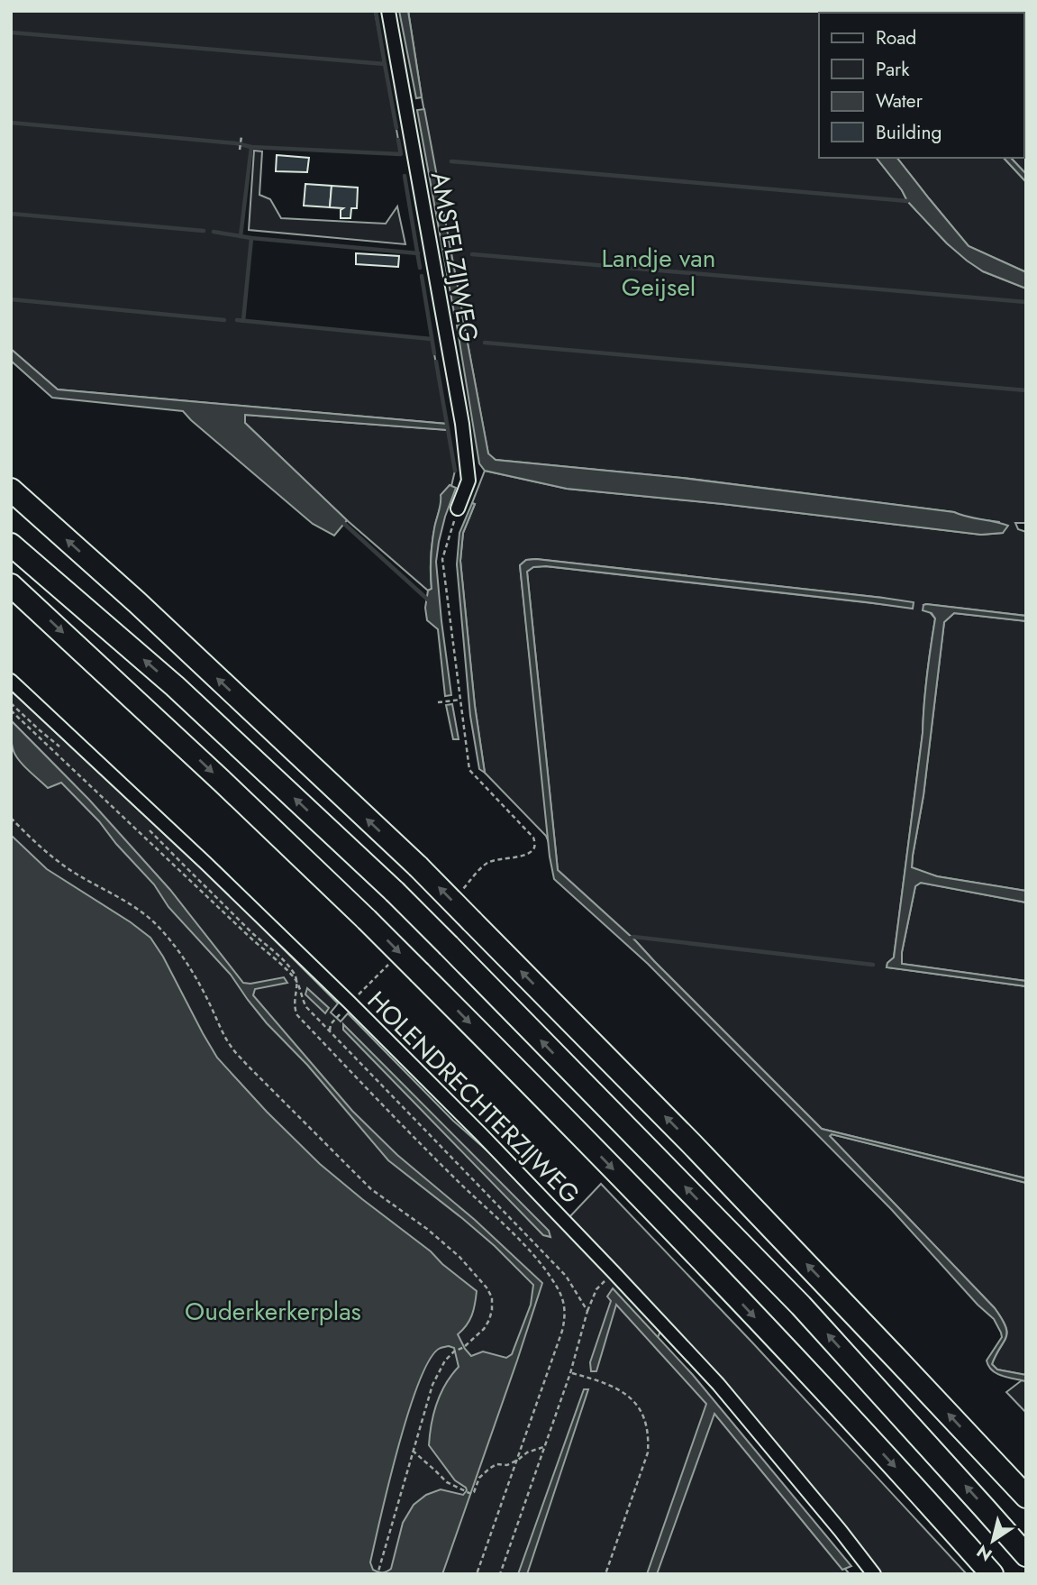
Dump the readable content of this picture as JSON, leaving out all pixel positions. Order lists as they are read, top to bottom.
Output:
{
  "streets": {
    "street": ["AMSTELZIJWEG", "HOLENDRECHTERZIJWEG"]
  },
  "parks": ["Landje van Geijsel", "Ouderkerkerplas"],
  "legend": [
    "Road",
    "Park",
    "Water",
    "Building"
  ],
  "north": "bottom left"
}
